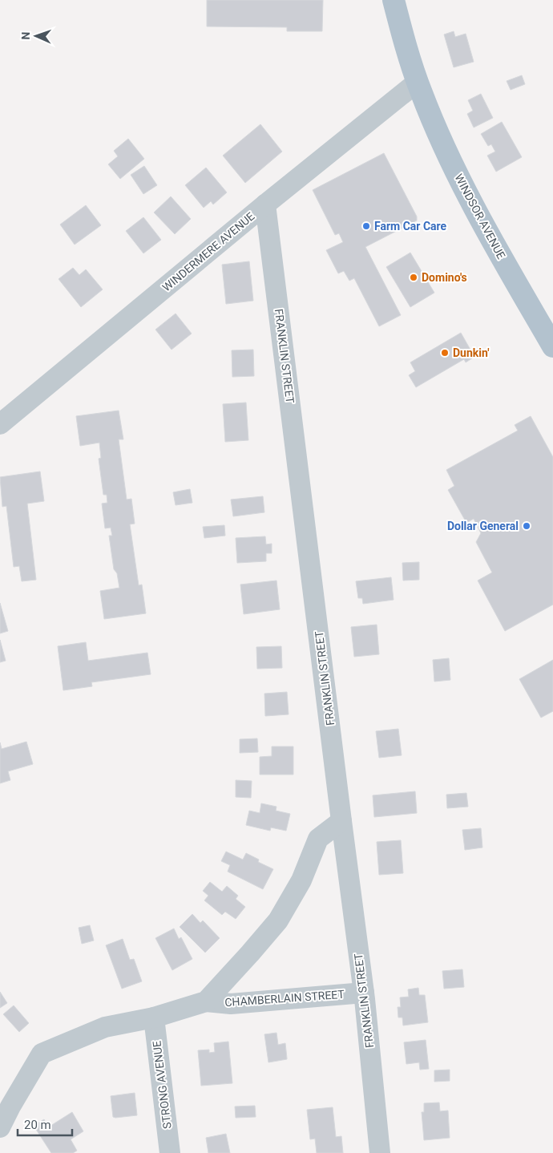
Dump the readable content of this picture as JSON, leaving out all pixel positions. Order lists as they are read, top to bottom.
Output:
{
  "streets": {
    "main road": ["WINDSOR AVENUE"],
    "street": [
      "WINDERMERE AVENUE",
      "FRANKLIN STREET",
      "CHAMBERLAIN STREET",
      "STRONG AVENUE"
    ]
  },
  "crossings": [
    ["WINDSOR AVENUE", "WINDERMERE AVENUE"],
    ["WINDERMERE AVENUE", "FRANKLIN STREET"],
    ["FRANKLIN STREET", "CHAMBERLAIN STREET"],
    ["CHAMBERLAIN STREET", "STRONG AVENUE"]
  ],
  "places": [
    "Farm Car Care",
    "Domino's",
    "Dunkin'",
    "Dollar General"
  ],
  "scale_bar": "20 m",
  "north": "left"
}
